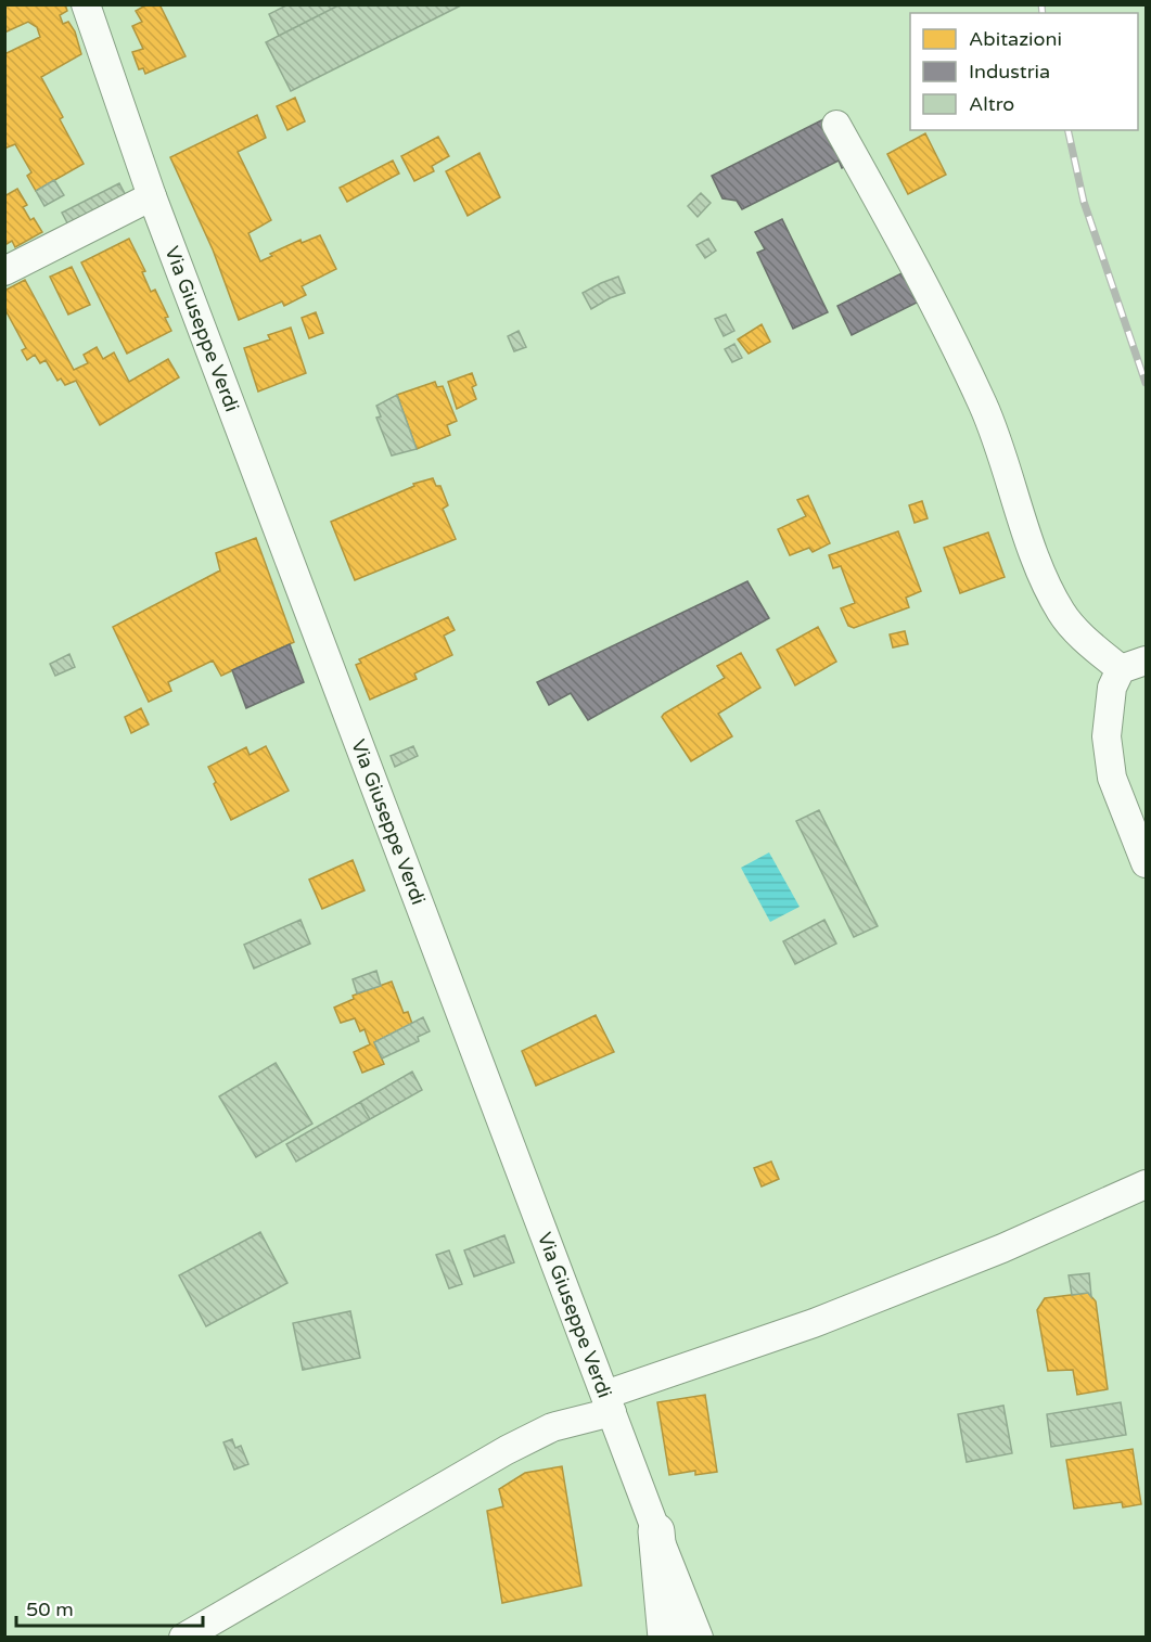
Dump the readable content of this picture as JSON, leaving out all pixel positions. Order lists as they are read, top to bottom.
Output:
{
  "streets": {
    "street": ["Via Giuseppe Verdi"]
  },
  "legend": ["Abitazioni", "Industria", "Altro"],
  "scale_bar": "50 m"
}
